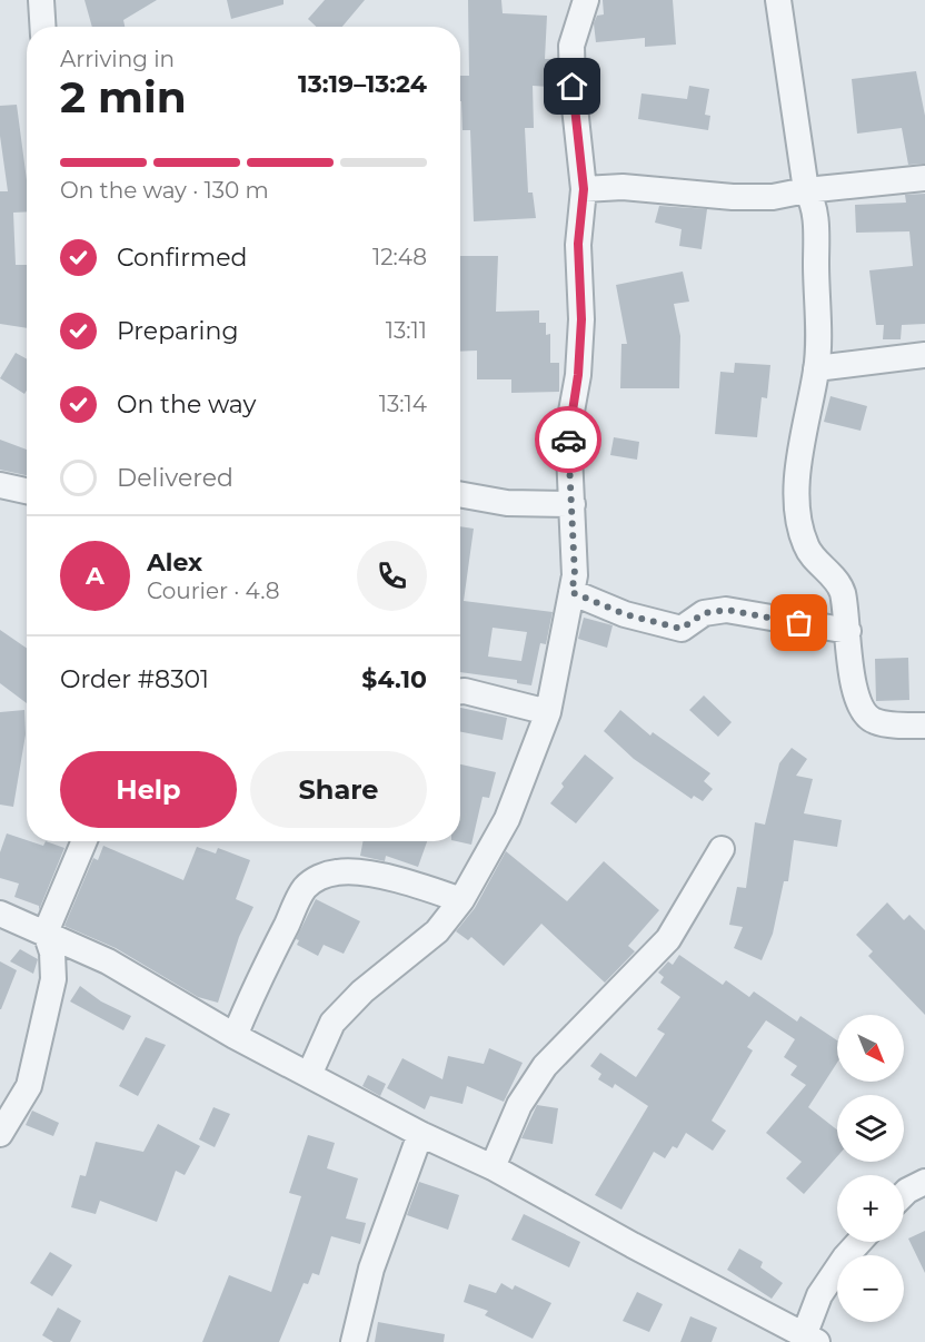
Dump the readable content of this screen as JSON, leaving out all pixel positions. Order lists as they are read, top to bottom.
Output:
{
  "north": "bottom right",
  "page": {
    "heading": ["2 min", "Arriving in", "13:19–13:24"],
    "panel": [
      "Alex",
      "Courier · 4.8",
      "Order #8301",
      "$4.10"
    ],
    "bar": "On the way · 130 m",
    "list": [
      ["Confirmed", "12:48"],
      ["Preparing", "13:11"],
      ["On the way", "13:14"],
      "Delivered"
    ],
    "round": "A",
    "buttons": ["Help", "Share"],
    "map_buttons": ["+", "−"]
  }
}
